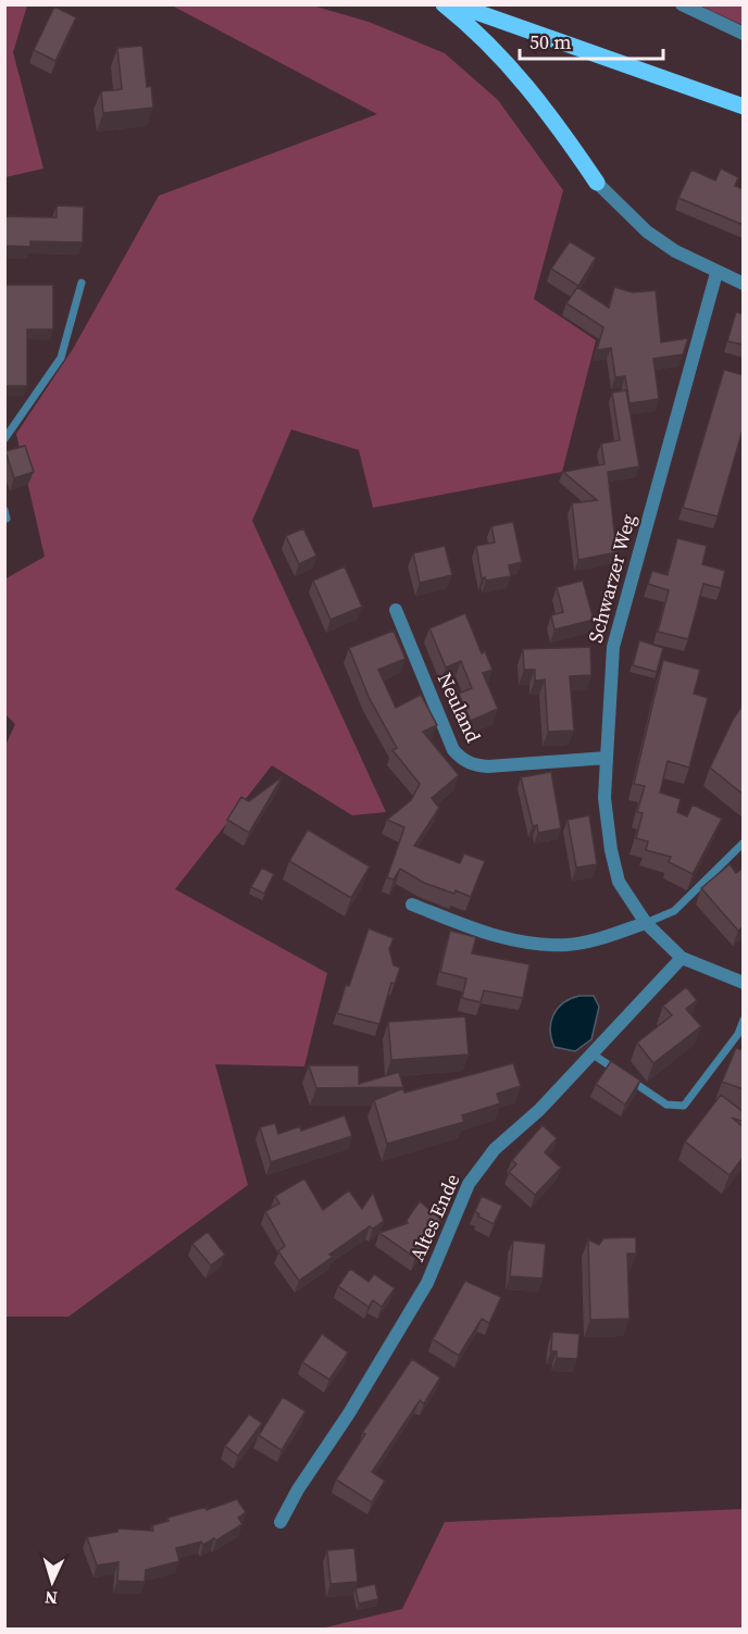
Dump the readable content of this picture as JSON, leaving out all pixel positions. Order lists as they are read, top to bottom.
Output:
{
  "streets": {
    "street": ["Schwarzer Weg", "Neuland", "Altes Ende"]
  },
  "crossings": [
    ["Schwarzer Weg", "Neuland"],
    ["Schwarzer Weg", "Altes Ende"]
  ],
  "scale_bar": "50 m",
  "north": "bottom"
}
